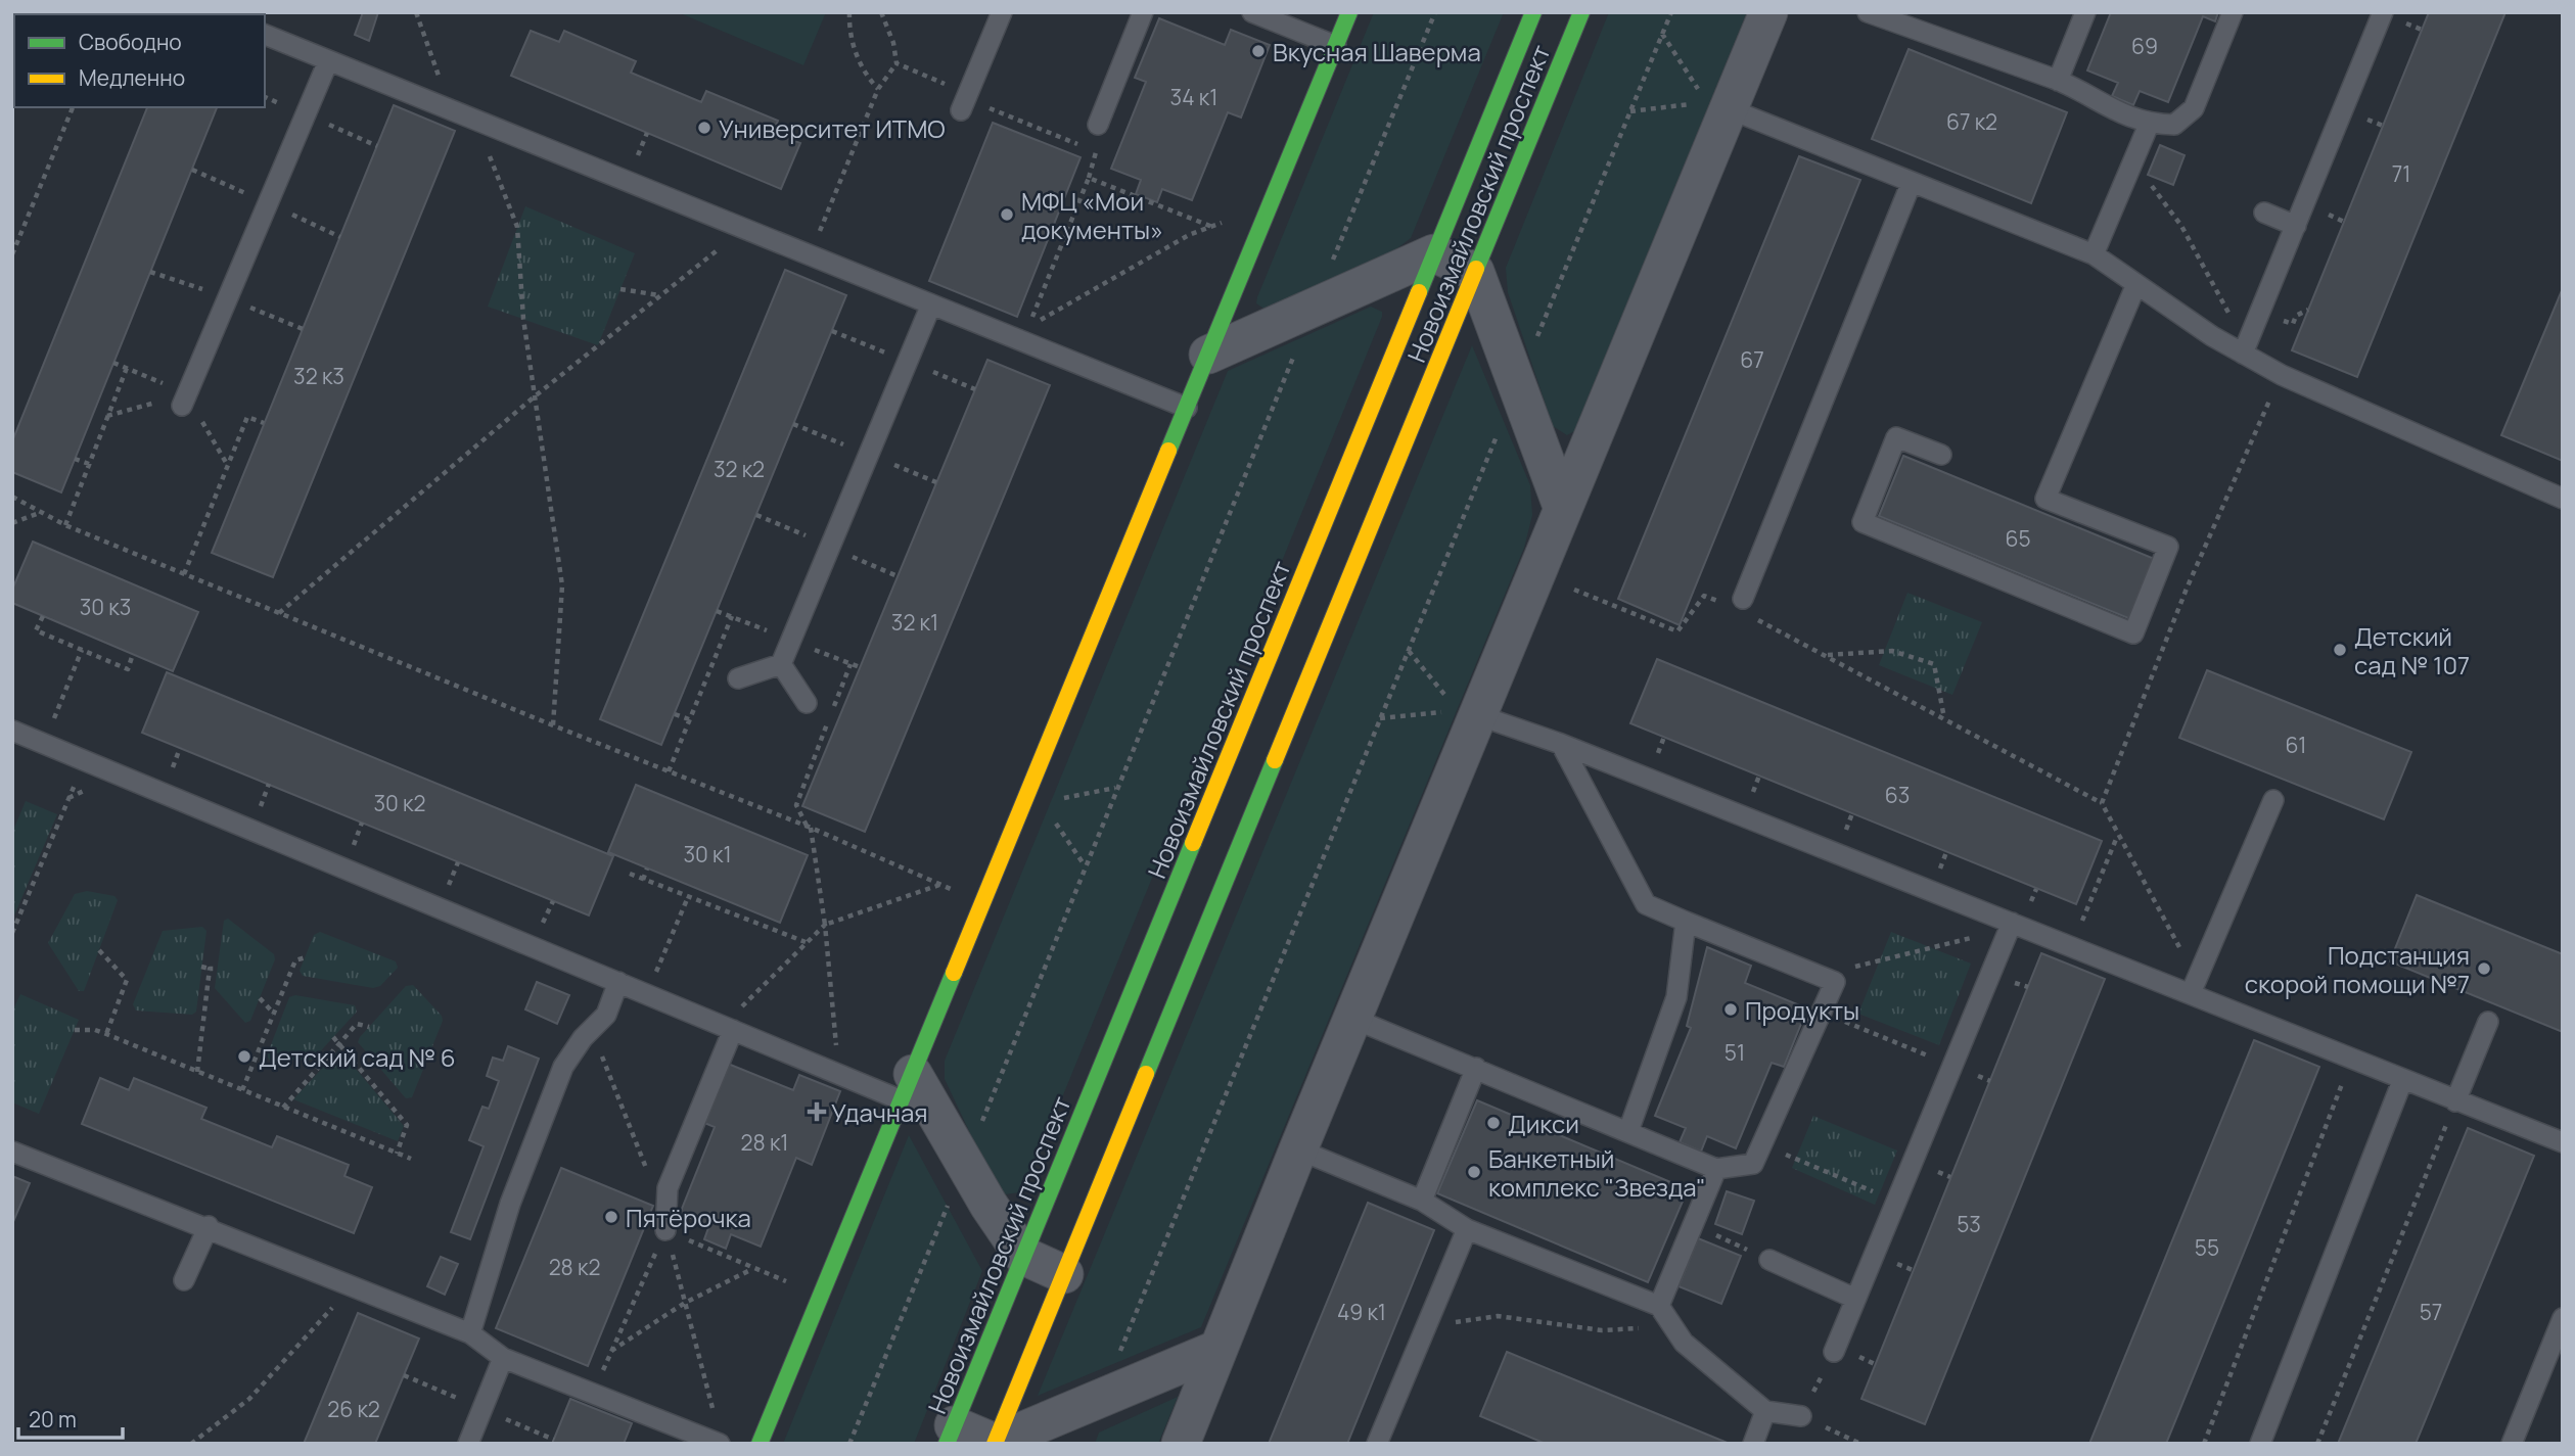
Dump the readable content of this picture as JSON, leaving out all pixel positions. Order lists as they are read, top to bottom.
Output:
{
  "streets": {
    "street": ["Новоизмайловский проспект"]
  },
  "places": {
    "other": [
      "Вкусная Шаверма",
      "Университет ИТМО",
      "МФЦ «Мои документы»",
      "Детский сад № 107",
      "Подстанция скорой помощи №7",
      "Продукты",
      "Детский сад № 6",
      "Дикси",
      "Банкетный комплекс \"Звезда\"",
      "Пятёрочка"
    ],
    "health": ["Удачная"]
  },
  "house_numbers": [
    "69",
    "34 к1",
    "67 к2",
    "71",
    "67",
    "32 к3",
    "32 к2",
    "65",
    "30 к3",
    "32 к1",
    "61",
    "63",
    "30 к2",
    "30 к1",
    "51",
    "28 к1",
    "53",
    "55",
    "28 к2",
    "49 к1",
    "57",
    "26 к2"
  ],
  "legend": ["Свободно", "Медленно"],
  "scale_bar": "20 m"
}
